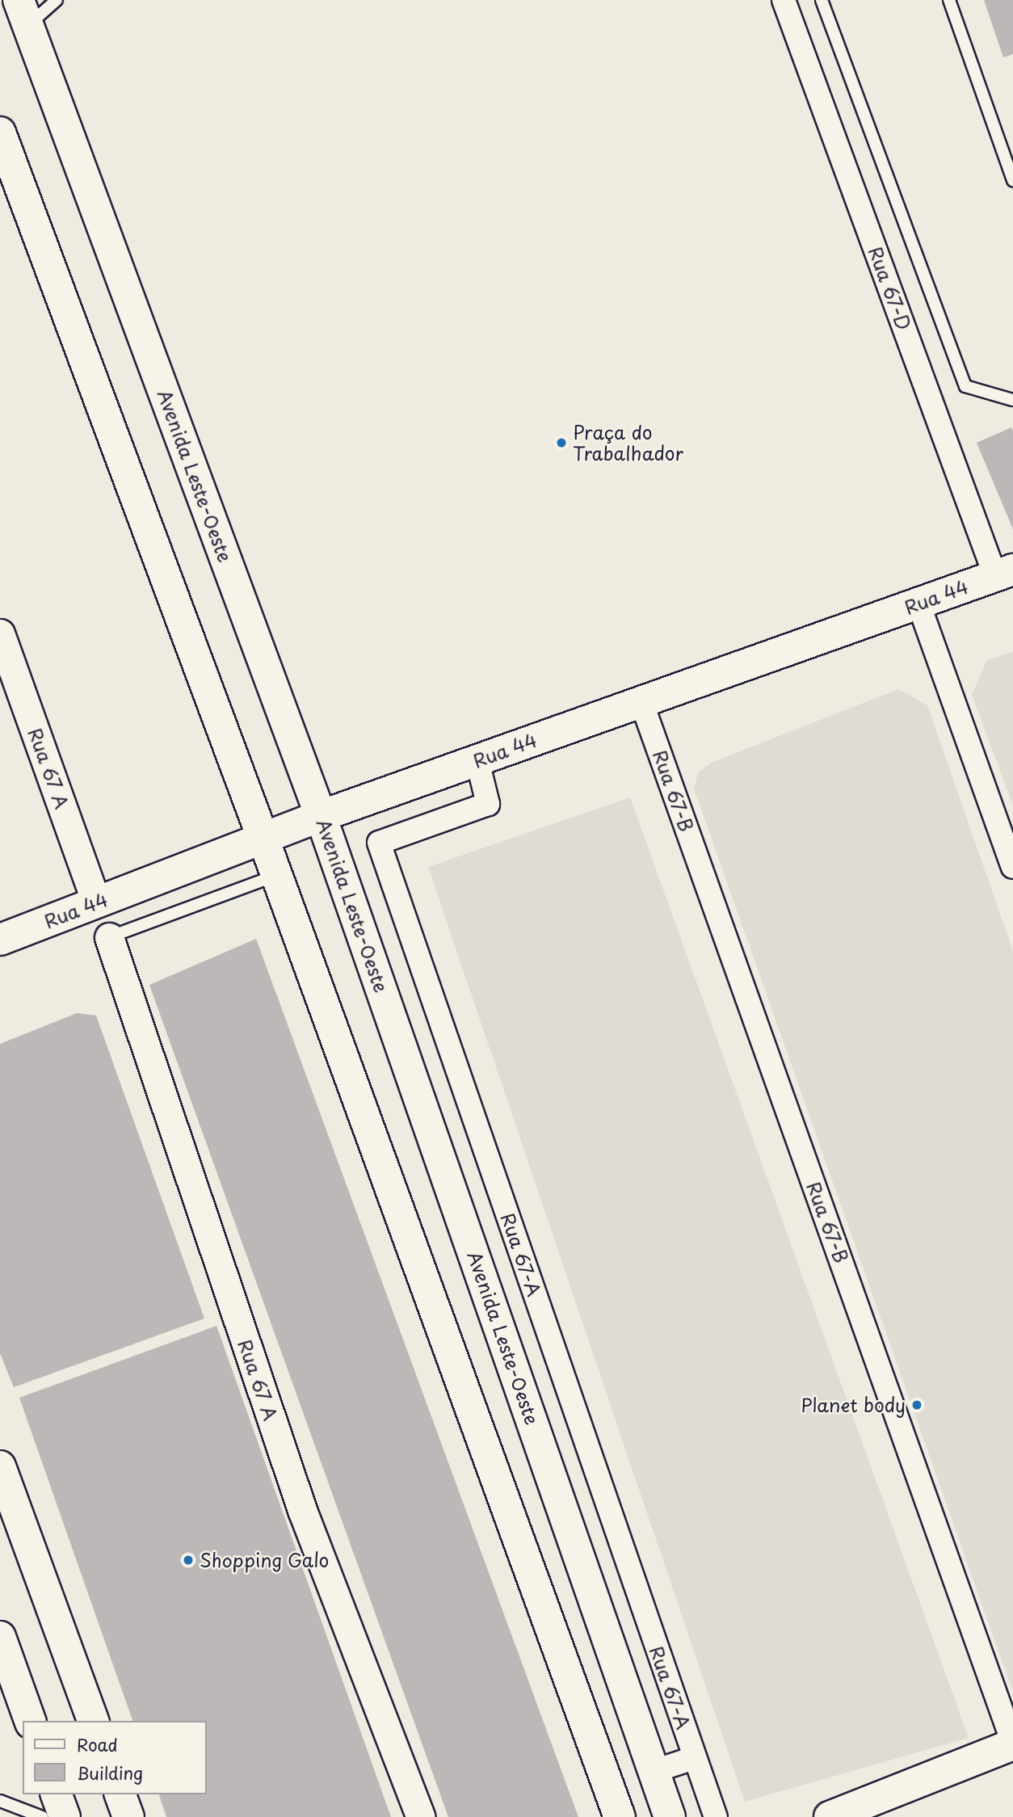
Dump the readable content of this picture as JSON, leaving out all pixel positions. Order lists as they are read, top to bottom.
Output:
{
  "streets": {
    "main road": ["Avenida Leste-Oeste", "Rua 44"],
    "street": [
      "Rua 67-D",
      "Rua 67 A",
      "Rua 67-B",
      "Rua 67-A"
    ]
  },
  "crossings": [
    ["Rua 67-D", "Rua 44"],
    ["Avenida Leste-Oeste", "Rua 44"],
    ["Rua 44", "Rua 67 A"],
    ["Rua 44", "Rua 67-B"],
    ["Rua 44", "Rua 67-A"]
  ],
  "places": ["Praça do Trabalhador", "Planet body", "Shopping Galo"],
  "legend": ["Road", "Building"]
}
